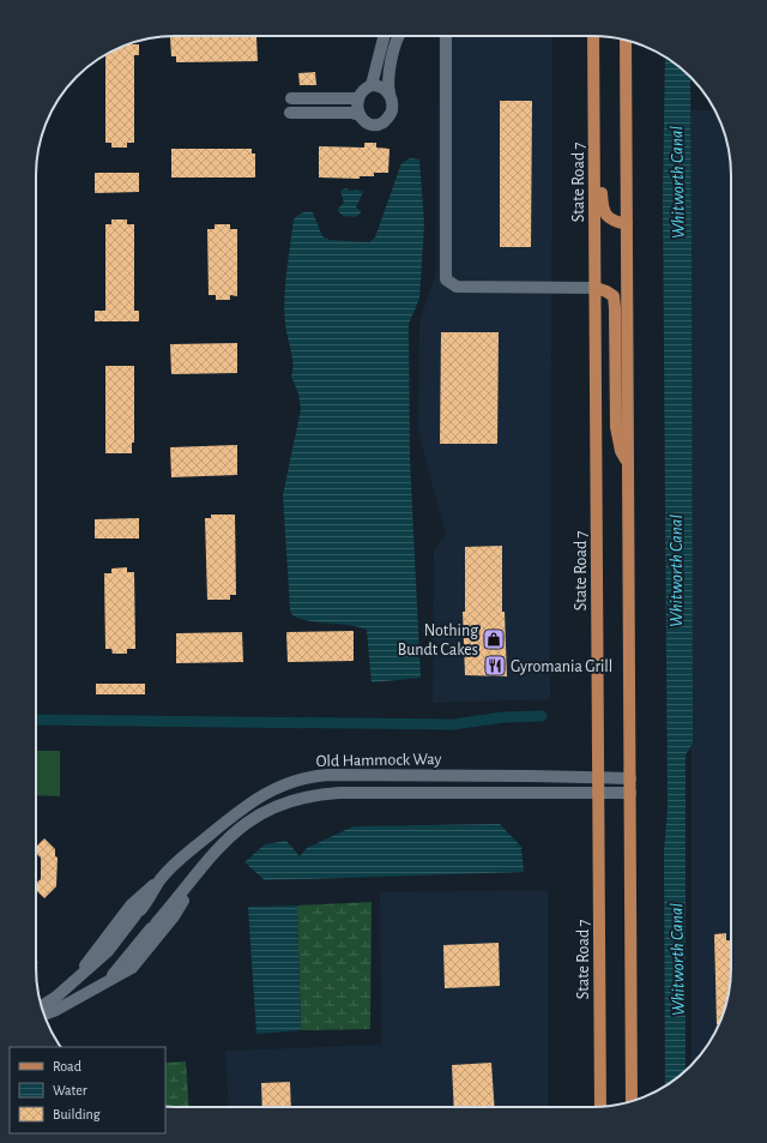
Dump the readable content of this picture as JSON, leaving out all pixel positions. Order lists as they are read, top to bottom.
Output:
{
  "streets": {
    "main road": ["State Road 7"],
    "street": ["Old Hammock Way"]
  },
  "crossings": [
    ["State Road 7", "Old Hammock Way"]
  ],
  "water": ["Whitworth Canal"],
  "places": {
    "shop": ["Nothing Bundt Cakes"],
    "restaurant": ["Gyromania Grill"]
  },
  "legend": ["Road", "Water", "Building"]
}
